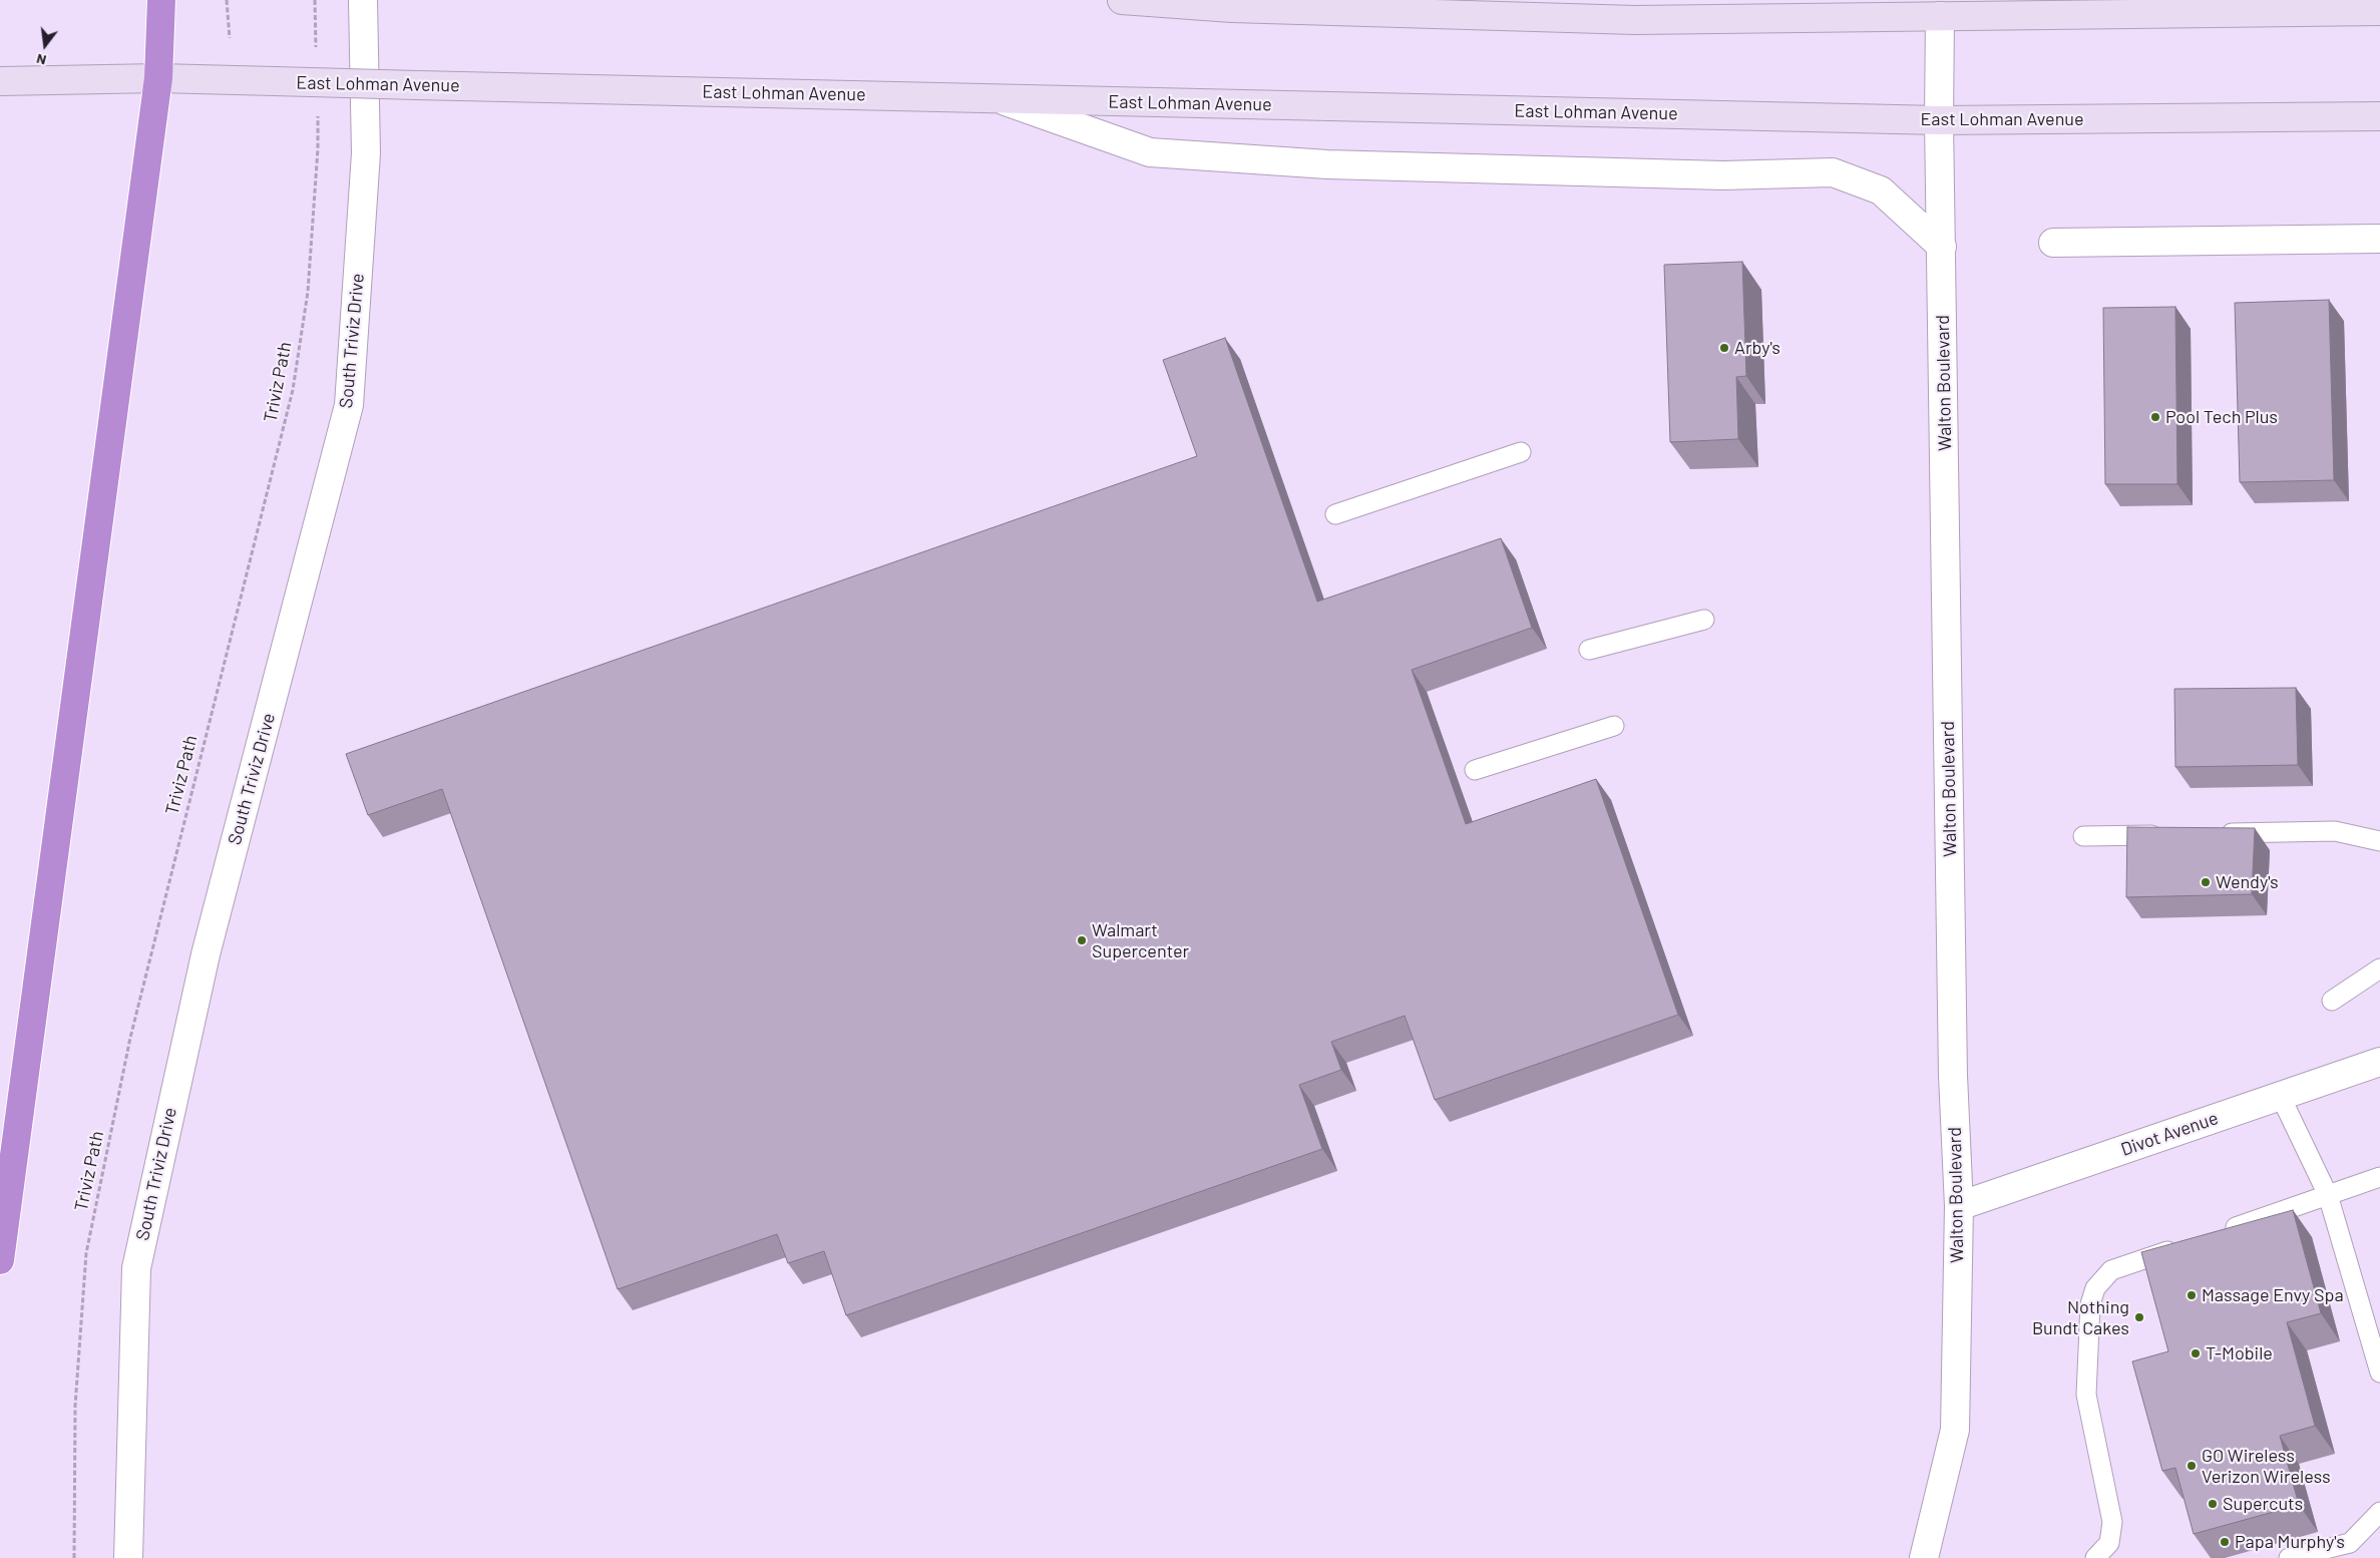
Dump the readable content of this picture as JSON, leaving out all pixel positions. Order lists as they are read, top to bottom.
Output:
{
  "streets": {
    "main road": ["East Lohman Avenue"],
    "street": ["South Triviz Drive", "Walton Boulevard", "Divot Avenue"],
    "path": ["Triviz Path"]
  },
  "crossings": [
    ["East Lohman Avenue", "Walton Boulevard"],
    ["Walton Boulevard", "Divot Avenue"]
  ],
  "places": [
    "Arby's",
    "Pool Tech Plus",
    "Wendy's",
    "Walmart Supercenter",
    "Massage Envy Spa",
    "Nothing Bundt Cakes",
    "T-Mobile",
    "GO Wireless Verizon Wireless",
    "Supercuts",
    "Papa Murphy's"
  ],
  "north": "bottom"
}
